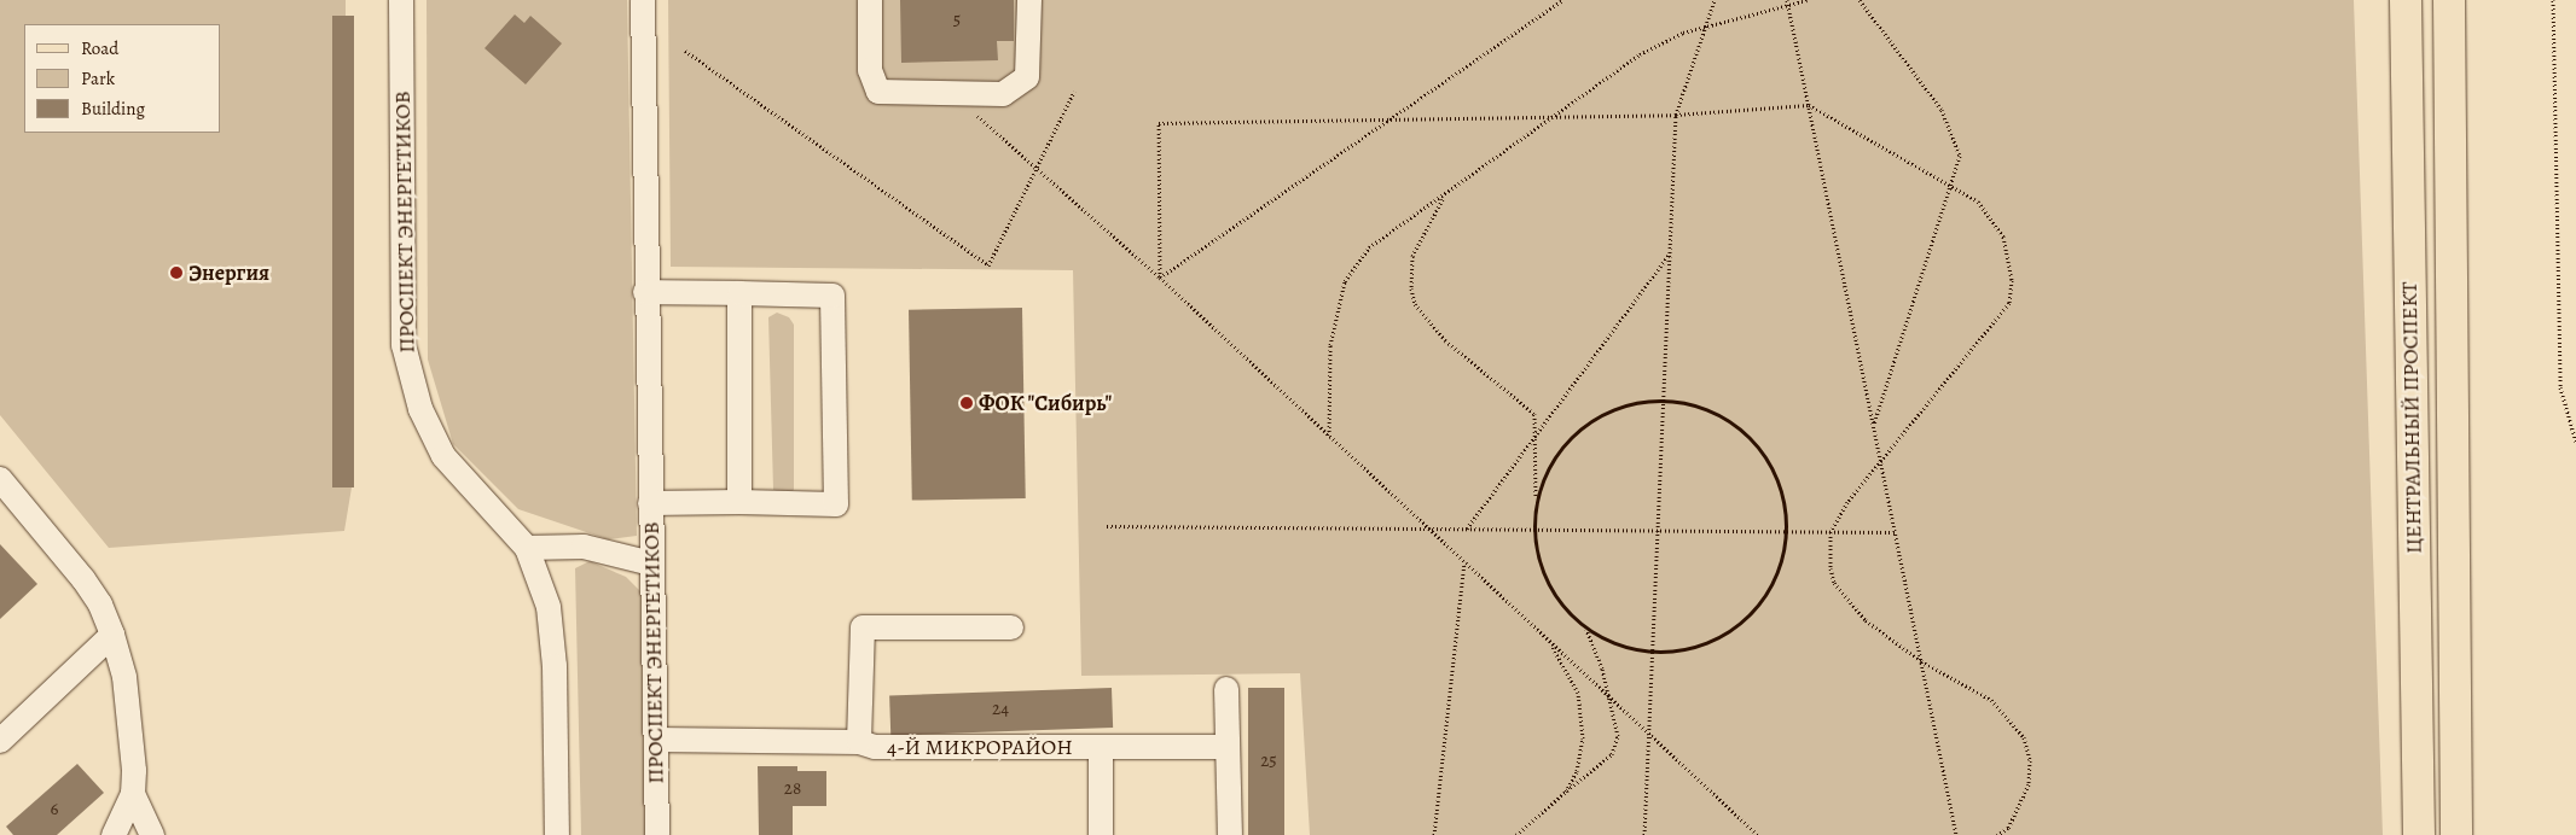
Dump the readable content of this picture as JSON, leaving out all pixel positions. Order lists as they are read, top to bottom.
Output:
{
  "streets": {
    "main road": ["ЦЕНТРАЛЬНЫЙ ПРОСПЕКТ"],
    "street": ["ПРОСПЕКТ ЭНЕРГЕТИКОВ", "4-Й МИКРОРАЙОН"]
  },
  "crossings": [
    ["ПРОСПЕКТ ЭНЕРГЕТИКОВ", "4-Й МИКРОРАЙОН"]
  ],
  "places": ["Энергия", "ФОК \"Сибирь\""],
  "house_numbers": [
    "5",
    "24",
    "25",
    "28",
    "6"
  ],
  "legend": ["Road", "Park", "Building"]
}
